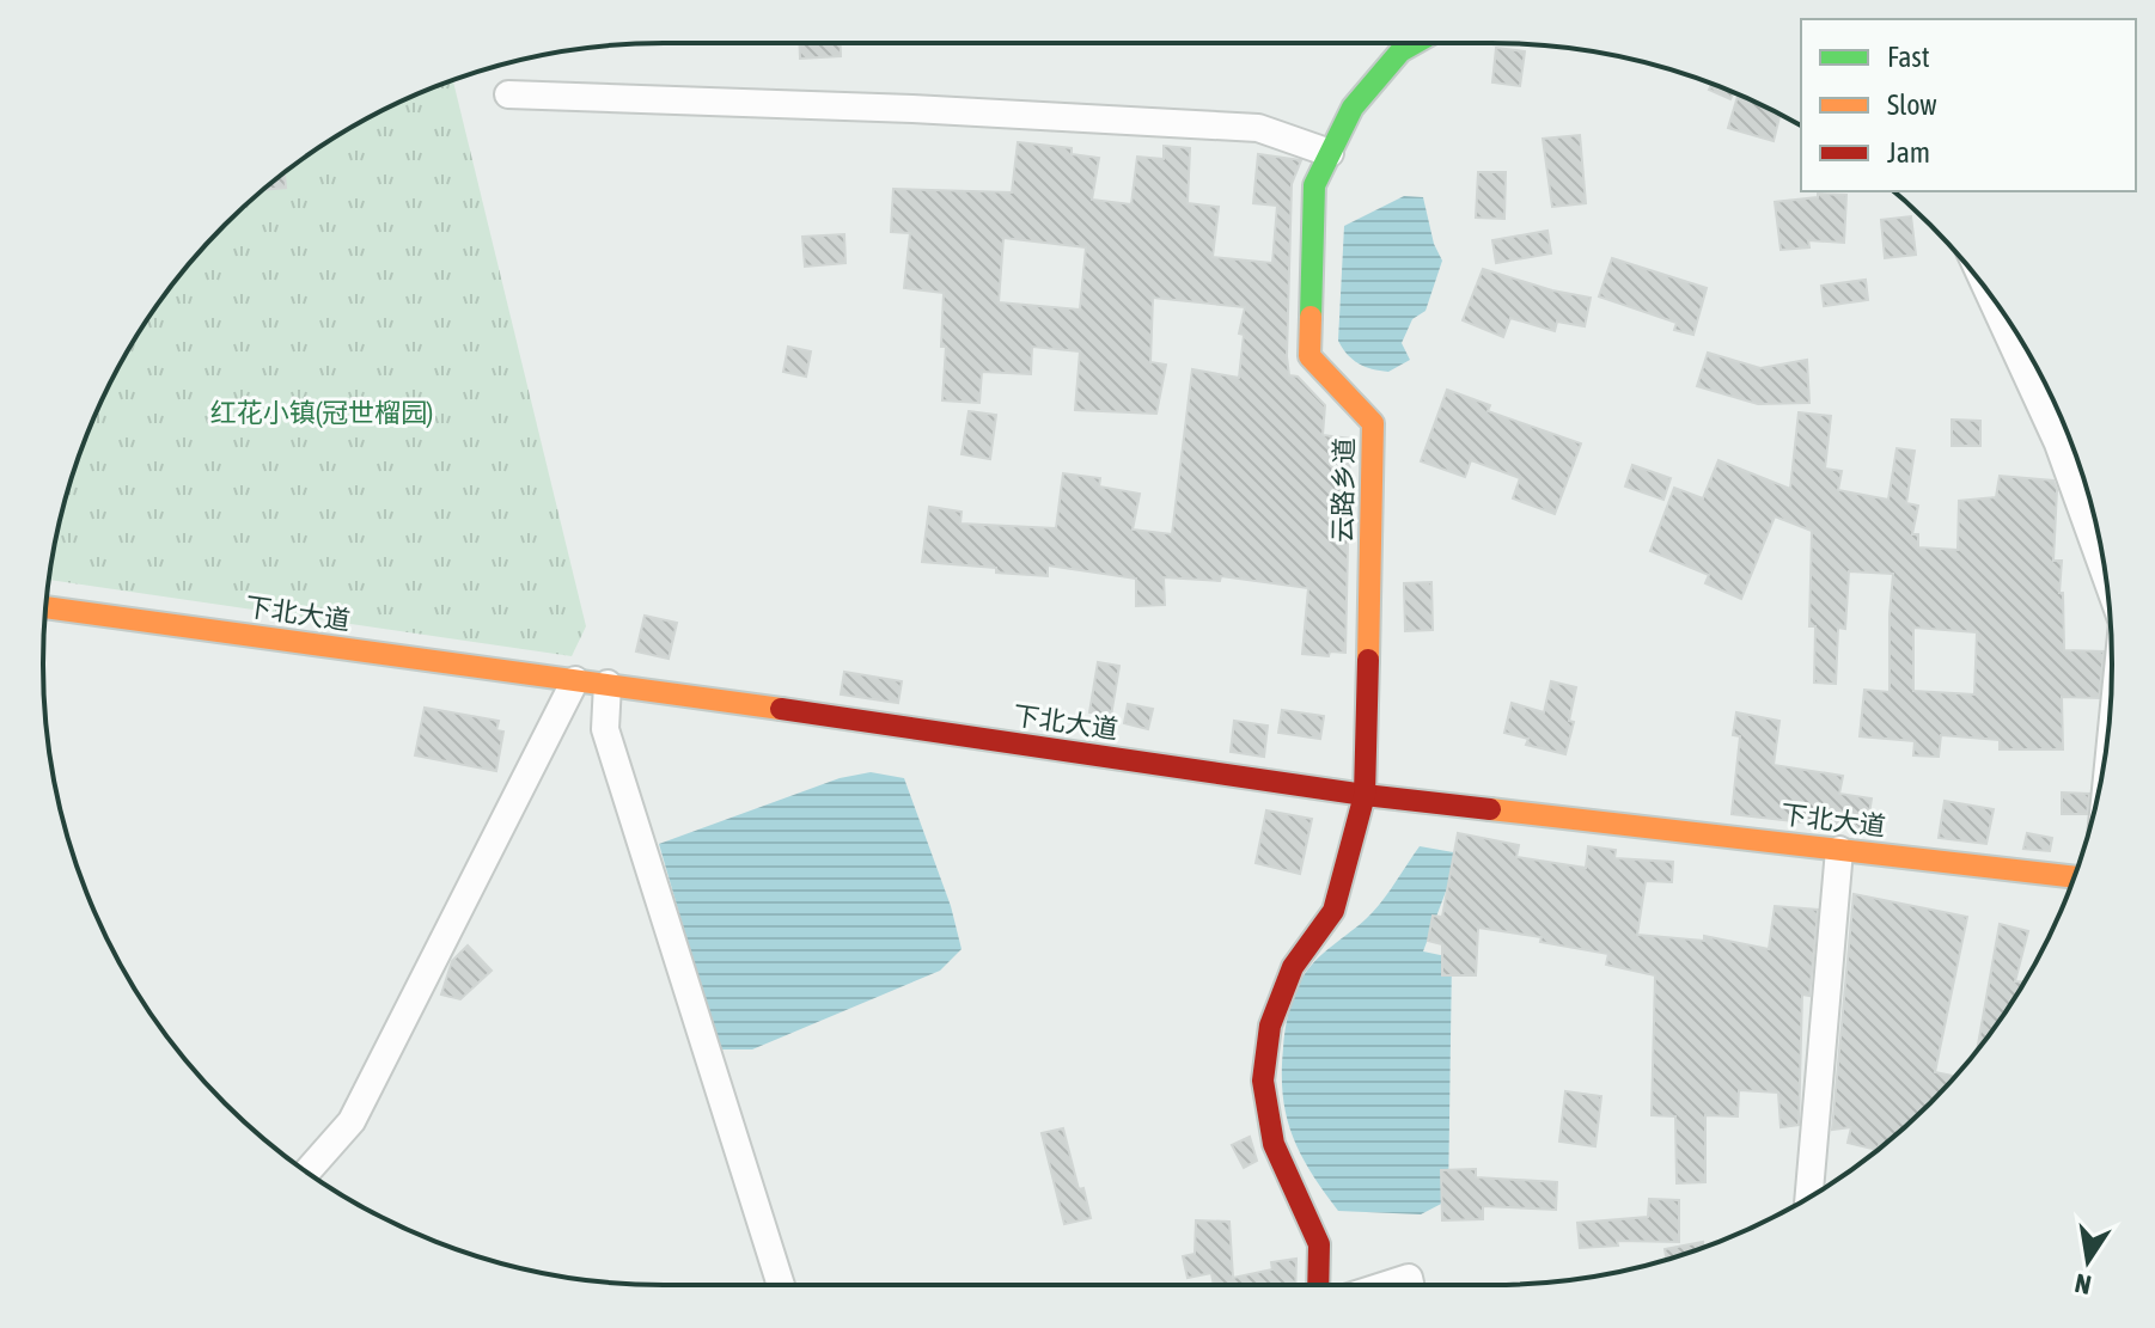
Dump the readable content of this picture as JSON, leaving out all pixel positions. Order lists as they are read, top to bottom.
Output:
{
  "streets": {
    "street": ["云路乡道", "下北大道"]
  },
  "crossings": [
    ["云路乡道", "下北大道"]
  ],
  "parks": ["红花小镇(冠世榴园)"],
  "legend": ["Fast", "Slow", "Jam"],
  "north": "bottom"
}
